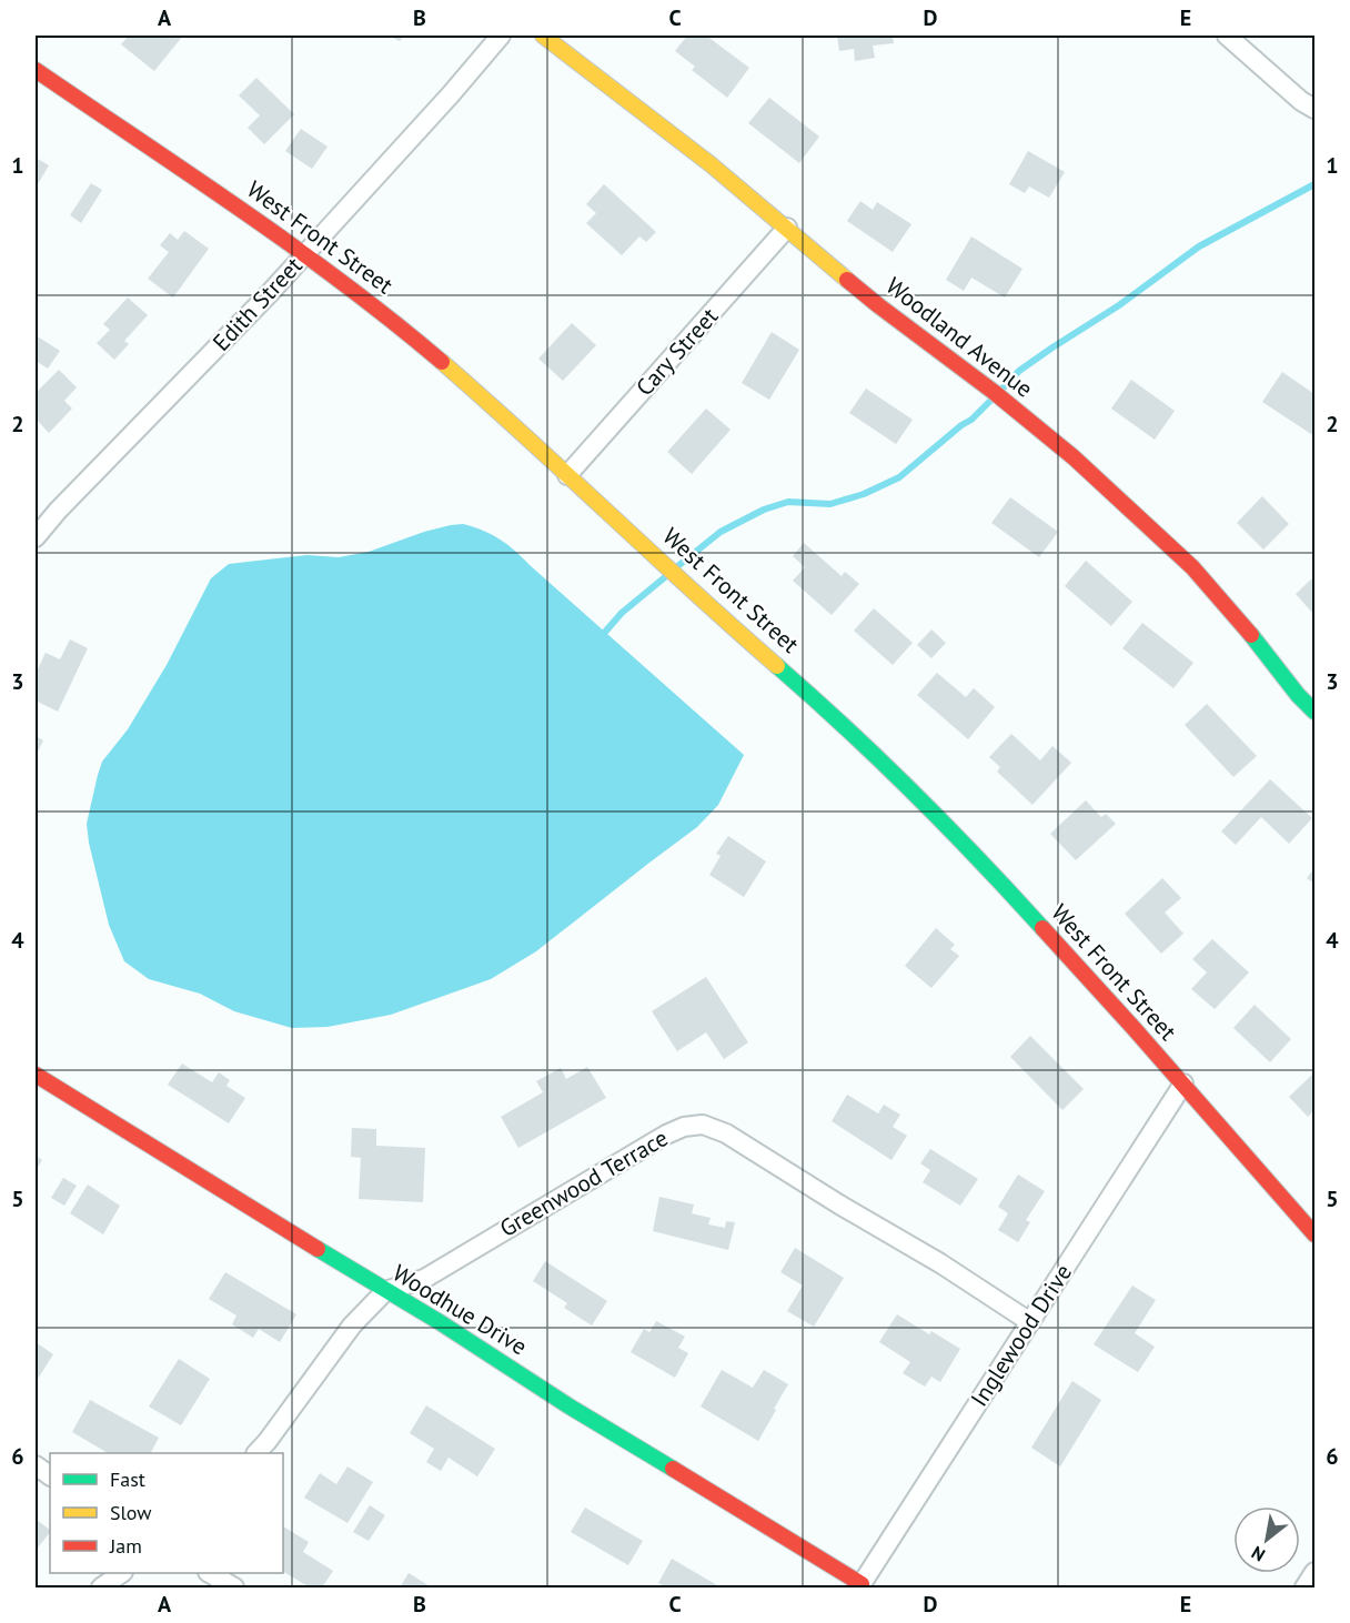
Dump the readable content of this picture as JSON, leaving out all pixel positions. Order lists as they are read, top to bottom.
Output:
{
  "streets": {
    "street": [
      "West Front Street",
      "Edith Street",
      "Woodland Avenue",
      "Cary Street",
      "Greenwood Terrace",
      "Woodhue Drive",
      "Inglewood Drive"
    ]
  },
  "crossings": [
    ["West Front Street", "Edith Street"],
    ["West Front Street", "Cary Street"],
    ["West Front Street", "Inglewood Drive"],
    ["Woodland Avenue", "Cary Street"],
    ["Greenwood Terrace", "Woodhue Drive"],
    ["Greenwood Terrace", "Inglewood Drive"],
    ["Woodhue Drive", "Inglewood Drive"]
  ],
  "legend": ["Fast", "Slow", "Jam"],
  "north": "bottom left",
  "grid": {
    "columns": [
      "A",
      "B",
      "C",
      "D",
      "E"
    ],
    "rows": [
      "1",
      "2",
      "3",
      "4",
      "5",
      "6"
    ]
  }
}
